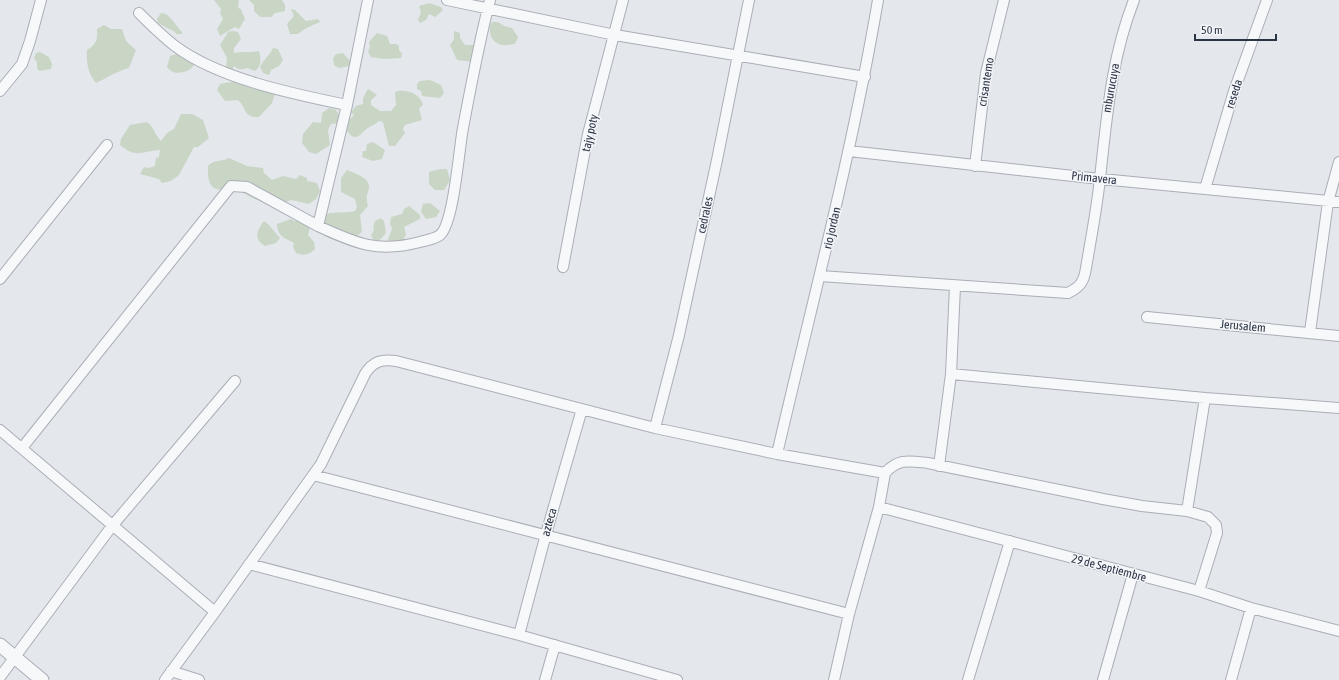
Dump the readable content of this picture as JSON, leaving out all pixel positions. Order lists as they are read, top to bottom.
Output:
{
  "streets": {
    "street": [
      "crisantemo",
      "mburucuya",
      "reseda",
      "tajy poty",
      "Primavera",
      "cedrales",
      "rio jordan",
      "Jerusalem",
      "azteca",
      "29 de Septiembre"
    ]
  },
  "crossings": [
    ["crisantemo", "Primavera"],
    ["mburucuya", "Primavera"],
    ["mburucuya", "rio jordan"],
    ["reseda", "Primavera"],
    ["Primavera", "rio jordan"]
  ],
  "scale_bar": "50 m"
}
